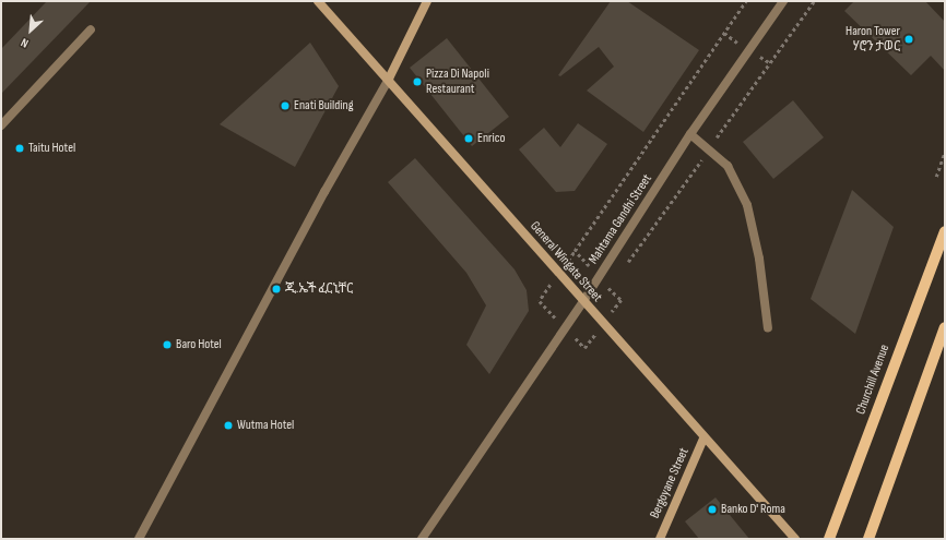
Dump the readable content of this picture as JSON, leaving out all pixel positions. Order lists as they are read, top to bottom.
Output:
{
  "streets": {
    "main road": ["General Wingate Street", "Churchill Avenue", "Bergoyane Street"],
    "street": ["Mahtama Gandhi Street"]
  },
  "crossings": [
    ["Mahtama Gandhi Street", "General Wingate Street"],
    ["General Wingate Street", "Bergoyane Street"]
  ],
  "places": [
    "Haron Tower ሃሮን ታወር",
    "Pizza Di Napoli Restaurant",
    "Enati Building",
    "Enrico",
    "Taitu Hotel",
    "ጂ.ኤች ፈርኒቸር",
    "Baro Hotel",
    "Wutma Hotel",
    "Banko D' Roma"
  ],
  "north": "bottom left"
}
